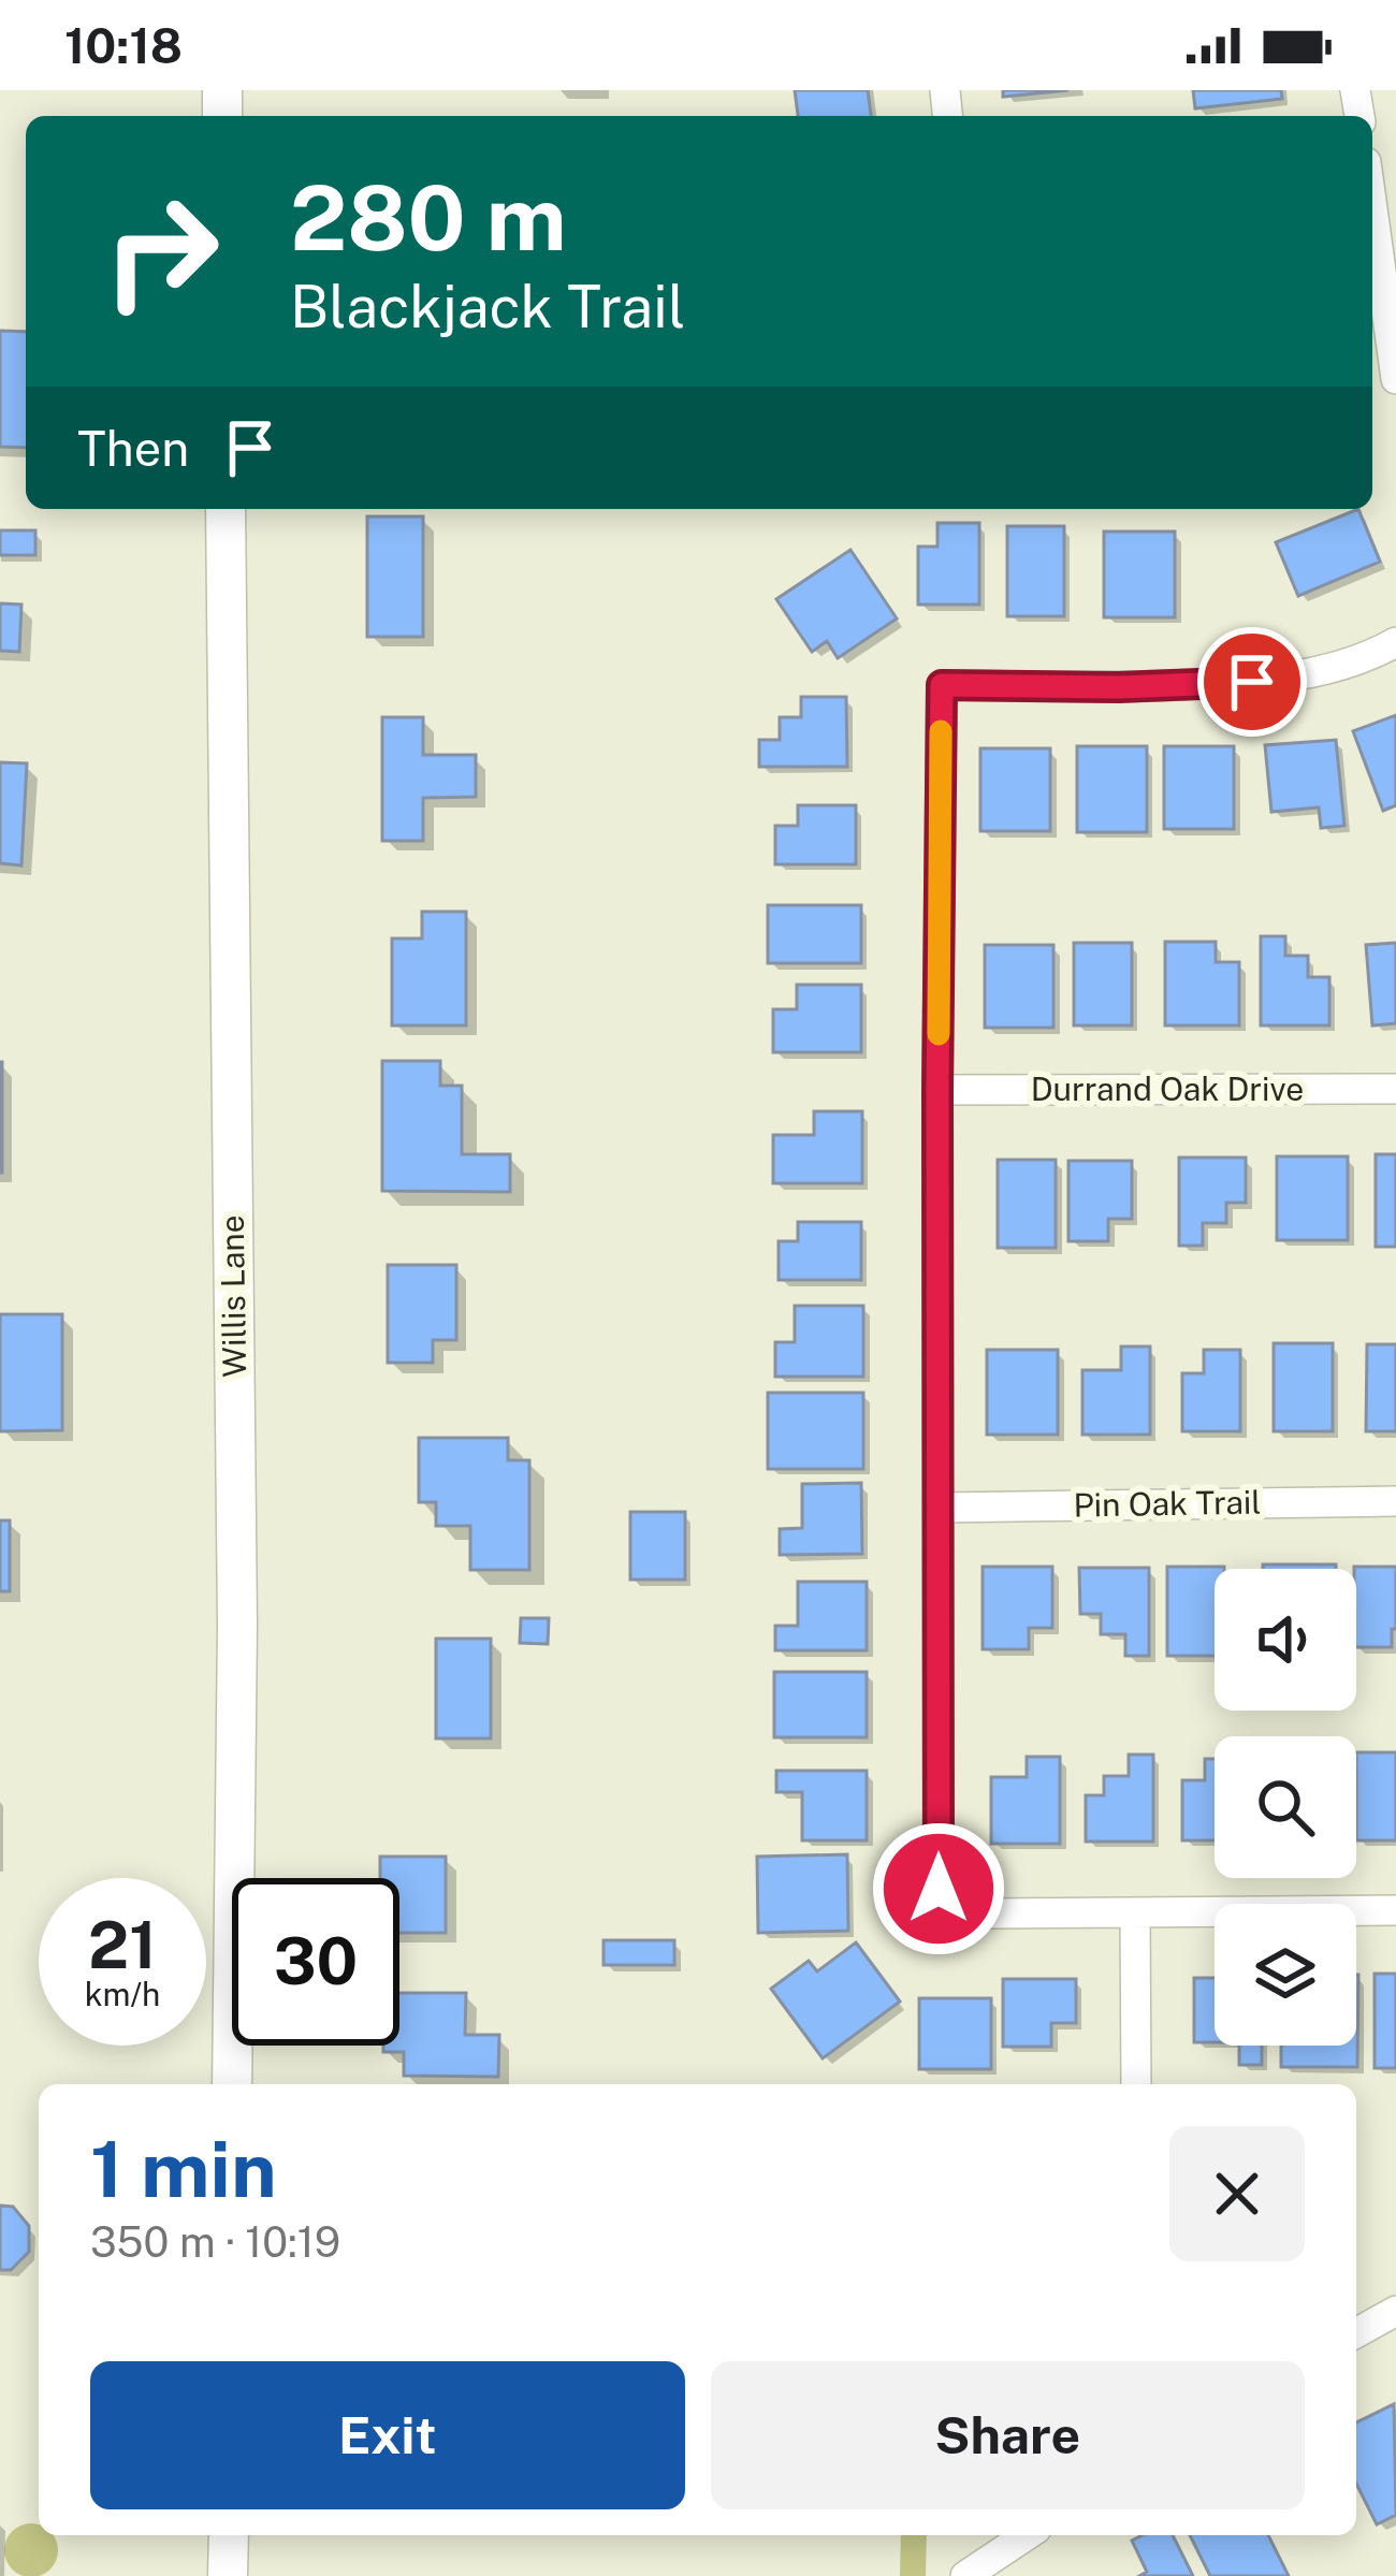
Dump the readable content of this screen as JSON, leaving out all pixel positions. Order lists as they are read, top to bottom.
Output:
{
  "streets": {
    "street": ["Durrand Oak Drive", "Willis Lane", "Pin Oak Trail"]
  },
  "page": {
    "status": "10:18",
    "turn": ["280 m", "Blackjack Trail"],
    "then": "Then",
    "speed": "21 km/h",
    "limit": "30",
    "heading": ["1 min", "350 m · 10:19"],
    "buttons": ["Exit", "Share"]
  }
}
